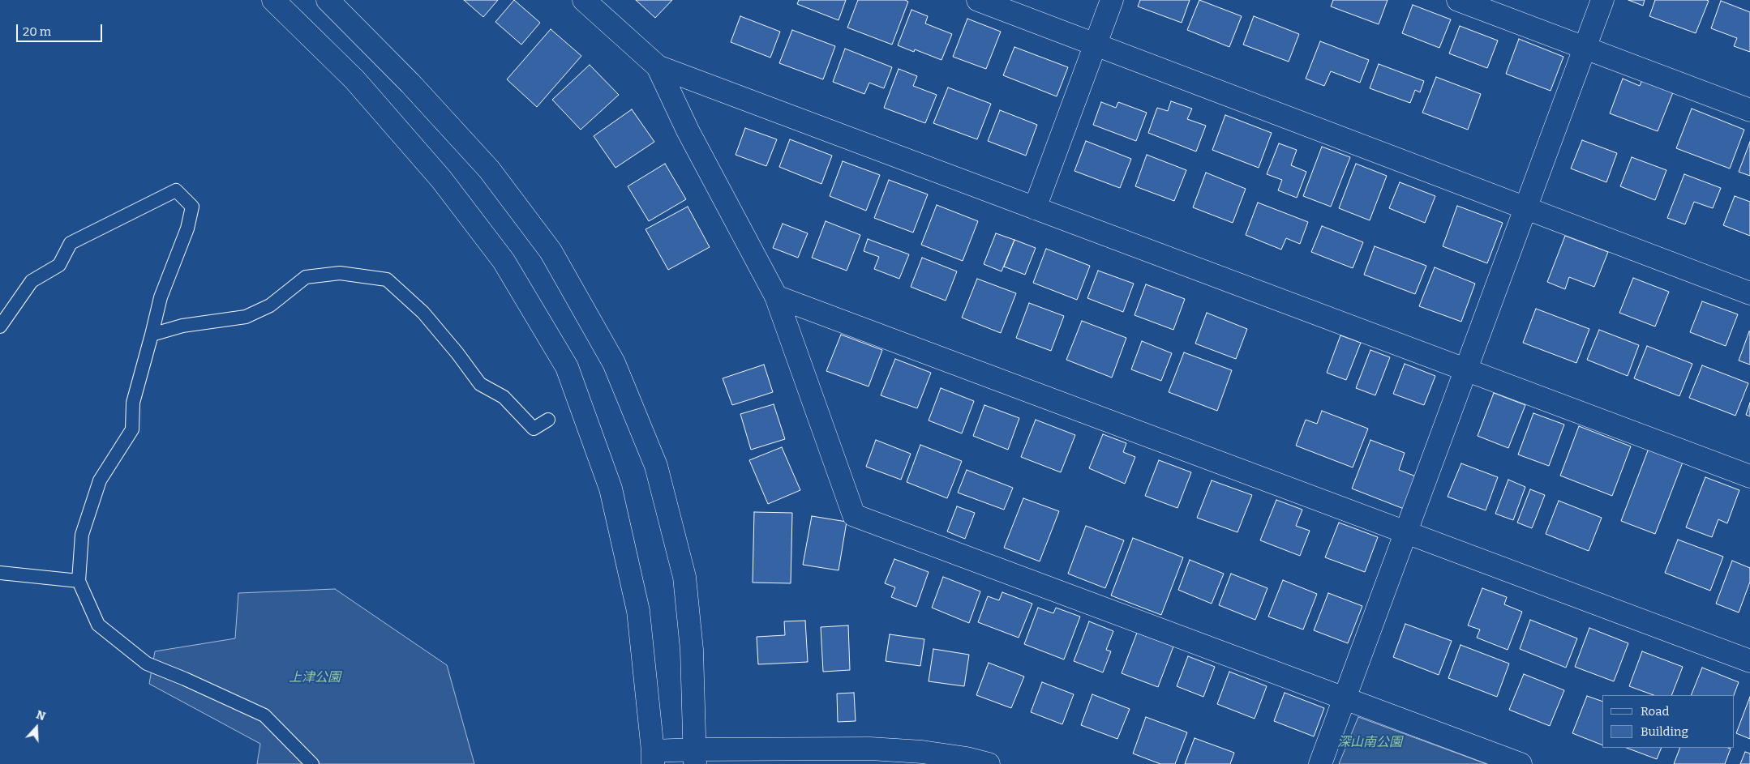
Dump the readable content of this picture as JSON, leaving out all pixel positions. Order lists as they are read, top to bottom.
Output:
{
  "parks": ["上津公園", "深山南公園"],
  "legend": ["Road", "Building"],
  "scale_bar": "20 m",
  "north": "top"
}
